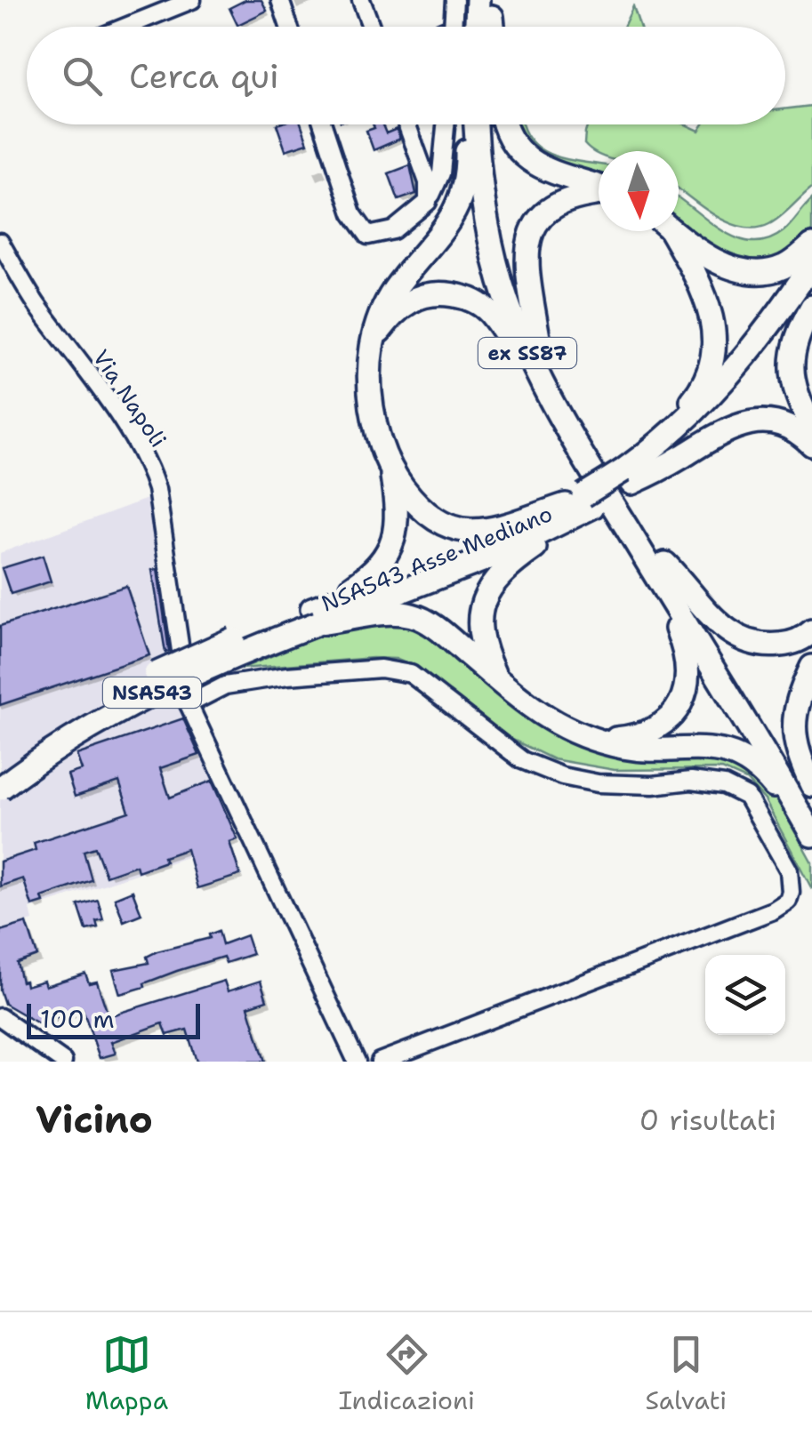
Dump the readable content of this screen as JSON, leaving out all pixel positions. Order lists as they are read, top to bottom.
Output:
{
  "streets": {
    "highway": ["ex SS87", "NSA543 Asse Mediano", "NSA543"],
    "street": ["Via Napoli"]
  },
  "scale_bar": "100 m",
  "north": "bottom",
  "page": {
    "search": "Cerca qui",
    "scale": "100 m",
    "heading": ["Vicino", "0 risultati"],
    "nav": ["Mappa", "Indicazioni", "Salvati"]
  }
}
